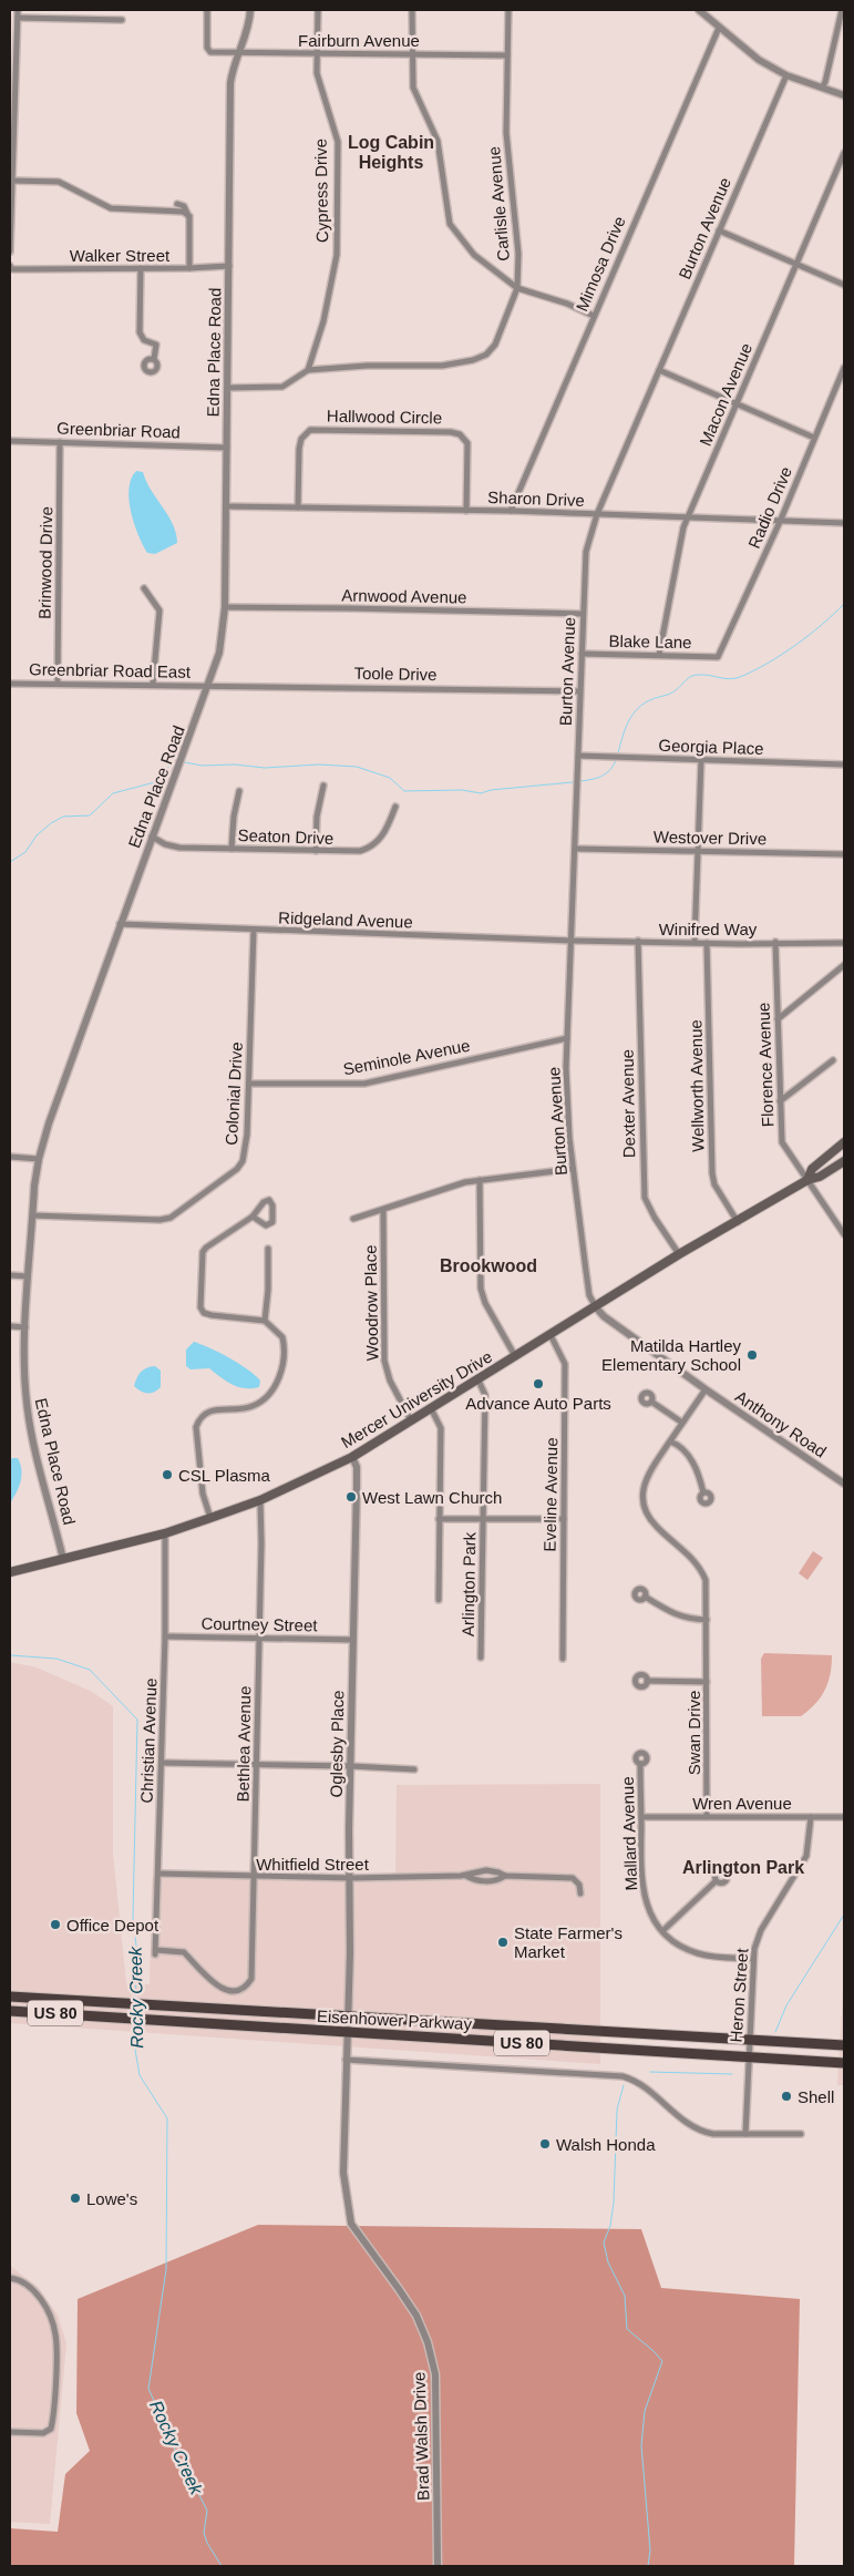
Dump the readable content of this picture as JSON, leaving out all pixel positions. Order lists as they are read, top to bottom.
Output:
{
  "streets": {
    "main road": ["Mercer University Drive", "US 80", "Eisenhower Parkway"],
    "street": [
      "Fairburn Avenue",
      "Cypress Drive",
      "Carlisle Avenue",
      "Burton Avenue",
      "Walker Street",
      "Mimosa Drive",
      "Edna Place Road",
      "Macon Avenue",
      "Hallwood Circle",
      "Greenbriar Road",
      "Sharon Drive",
      "Radio Drive",
      "Brinwood Drive",
      "Arnwood Avenue",
      "Blake Lane",
      "Greenbriar Road East",
      "Toole Drive",
      "Georgia Place",
      "Seaton Drive",
      "Westover Drive",
      "Ridgeland Avenue",
      "Winifred Way",
      "Seminole Avenue",
      "Florence Avenue",
      "Wellworth Avenue",
      "Colonial Drive",
      "Dexter Avenue",
      "Woodrow Place",
      "Anthony Road",
      "Eveline Avenue",
      "Arlington Park",
      "Courtney Street",
      "Swan Drive",
      "Christian Avenue",
      "Bethlea Avenue",
      "Oglesby Place",
      "Wren Avenue",
      "Mallard Avenue",
      "Whitfield Street",
      "Heron Street",
      "Brad Walsh Drive"
    ]
  },
  "crossings": [
    ["Fairburn Avenue", "Cypress Drive"],
    ["Fairburn Avenue", "Carlisle Avenue"],
    ["Fairburn Avenue", "Edna Place Road"],
    ["Cypress Drive", "Carlisle Avenue"],
    ["Carlisle Avenue", "Edna Place Road"],
    ["Burton Avenue", "Sharon Drive"],
    ["Burton Avenue", "Arnwood Avenue"],
    ["Burton Avenue", "Blake Lane"],
    ["Burton Avenue", "Toole Drive"],
    ["Burton Avenue", "Georgia Place"],
    ["Burton Avenue", "Westover Drive"],
    ["Burton Avenue", "Ridgeland Avenue"],
    ["Burton Avenue", "Winifred Way"],
    ["Burton Avenue", "Seminole Avenue"],
    ["Burton Avenue", "Mercer University Drive"],
    ["Burton Avenue", "Anthony Road"],
    ["Walker Street", "Edna Place Road"],
    ["Mimosa Drive", "Sharon Drive"],
    ["Edna Place Road", "Greenbriar Road"],
    ["Edna Place Road", "Sharon Drive"],
    ["Edna Place Road", "Arnwood Avenue"],
    ["Edna Place Road", "Greenbriar Road East"],
    ["Edna Place Road", "Toole Drive"],
    ["Edna Place Road", "Seaton Drive"],
    ["Edna Place Road", "Ridgeland Avenue"],
    ["Edna Place Road", "Colonial Drive"],
    ["Edna Place Road", "Mercer University Drive"],
    ["Macon Avenue", "Sharon Drive"],
    ["Macon Avenue", "Blake Lane"],
    ["Hallwood Circle", "Sharon Drive"],
    ["Greenbriar Road", "Brinwood Drive"],
    ["Sharon Drive", "Radio Drive"],
    ["Radio Drive", "Blake Lane"],
    ["Brinwood Drive", "Greenbriar Road East"],
    ["Greenbriar Road East", "Toole Drive"],
    ["Ridgeland Avenue", "Winifred Way"],
    ["Ridgeland Avenue", "Colonial Drive"],
    ["Winifred Way", "Florence Avenue"],
    ["Winifred Way", "Wellworth Avenue"],
    ["Winifred Way", "Dexter Avenue"],
    ["Seminole Avenue", "Colonial Drive"],
    ["Florence Avenue", "Mercer University Drive"],
    ["Wellworth Avenue", "Mercer University Drive"],
    ["Dexter Avenue", "Mercer University Drive"],
    ["Woodrow Place", "Mercer University Drive"],
    ["Mercer University Drive", "Anthony Road"],
    ["Mercer University Drive", "Eveline Avenue"],
    ["Mercer University Drive", "Arlington Park"],
    ["Mercer University Drive", "Christian Avenue"],
    ["Mercer University Drive", "Bethlea Avenue"],
    ["Mercer University Drive", "Oglesby Place"],
    ["Anthony Road", "Swan Drive"],
    ["Courtney Street", "Christian Avenue"],
    ["Courtney Street", "Bethlea Avenue"],
    ["Courtney Street", "Oglesby Place"],
    ["Swan Drive", "Wren Avenue"],
    ["Christian Avenue", "Bethlea Avenue"],
    ["Christian Avenue", "Whitfield Street"],
    ["Bethlea Avenue", "Whitfield Street"],
    ["Oglesby Place", "Whitfield Street"],
    ["Oglesby Place", "Eisenhower Parkway"],
    ["Oglesby Place", "Brad Walsh Drive"],
    ["Wren Avenue", "Mallard Avenue"],
    ["Wren Avenue", "Heron Street"],
    ["Mallard Avenue", "Heron Street"],
    ["Heron Street", "Eisenhower Parkway"],
    ["Eisenhower Parkway", "Brad Walsh Drive"]
  ],
  "districts": ["Log Cabin Heights", "Brookwood", "Arlington Park"],
  "water": ["Rocky Creek"],
  "places": [
    "Matilda Hartley Elementary School",
    "Advance Auto Parts",
    "CSL Plasma",
    "West Lawn Church",
    "Office Depot",
    "State Farmer's Market",
    "Shell",
    "Walsh Honda",
    "Lowe's"
  ]
}
